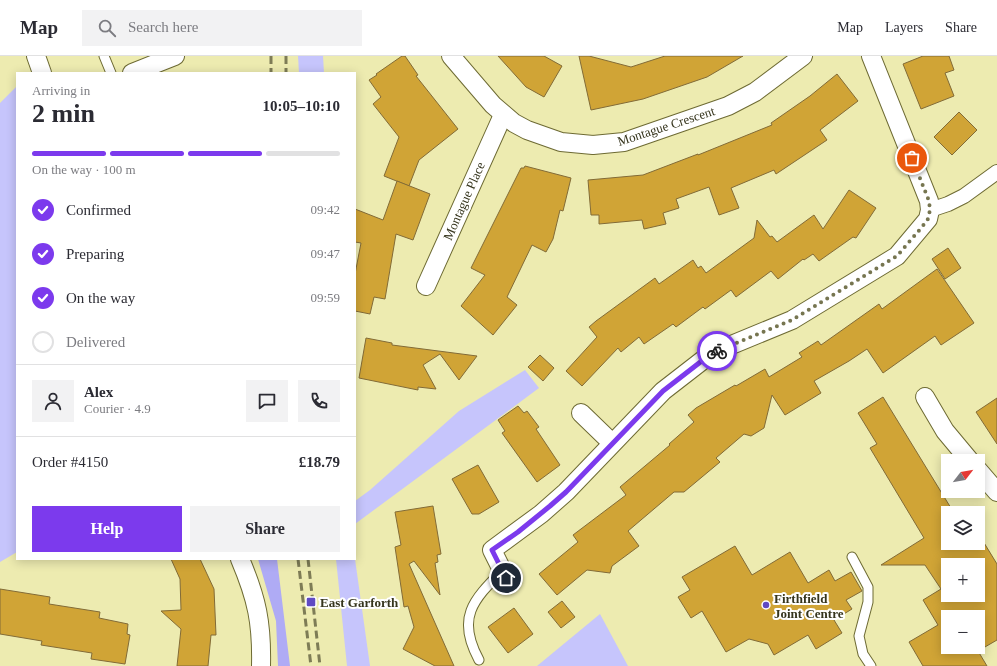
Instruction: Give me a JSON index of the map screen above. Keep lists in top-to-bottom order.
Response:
{
  "streets": {
    "street": ["Montague Crescent", "Montague Place"]
  },
  "crossings": [
    ["Montague Crescent", "Montague Place"]
  ],
  "places": {
    "transit": ["East Garforth"],
    "other": ["Firthfield Joint Centre"]
  },
  "north": "top right",
  "page": {
    "header": "Map",
    "search": "Search here",
    "nav": ["Map", "Layers", "Share"],
    "heading": ["2 min", "Arriving in", "10:05–10:10"],
    "panel": [
      "Alex",
      "Courier · 4.9",
      "Order #4150",
      "£18.79"
    ],
    "bar": "On the way · 100 m",
    "list": [
      ["Confirmed", "09:42"],
      ["Preparing", "09:47"],
      ["On the way", "09:59"],
      "Delivered"
    ],
    "map_buttons": ["+", "−"],
    "buttons": ["Help", "Share"]
  }
}
